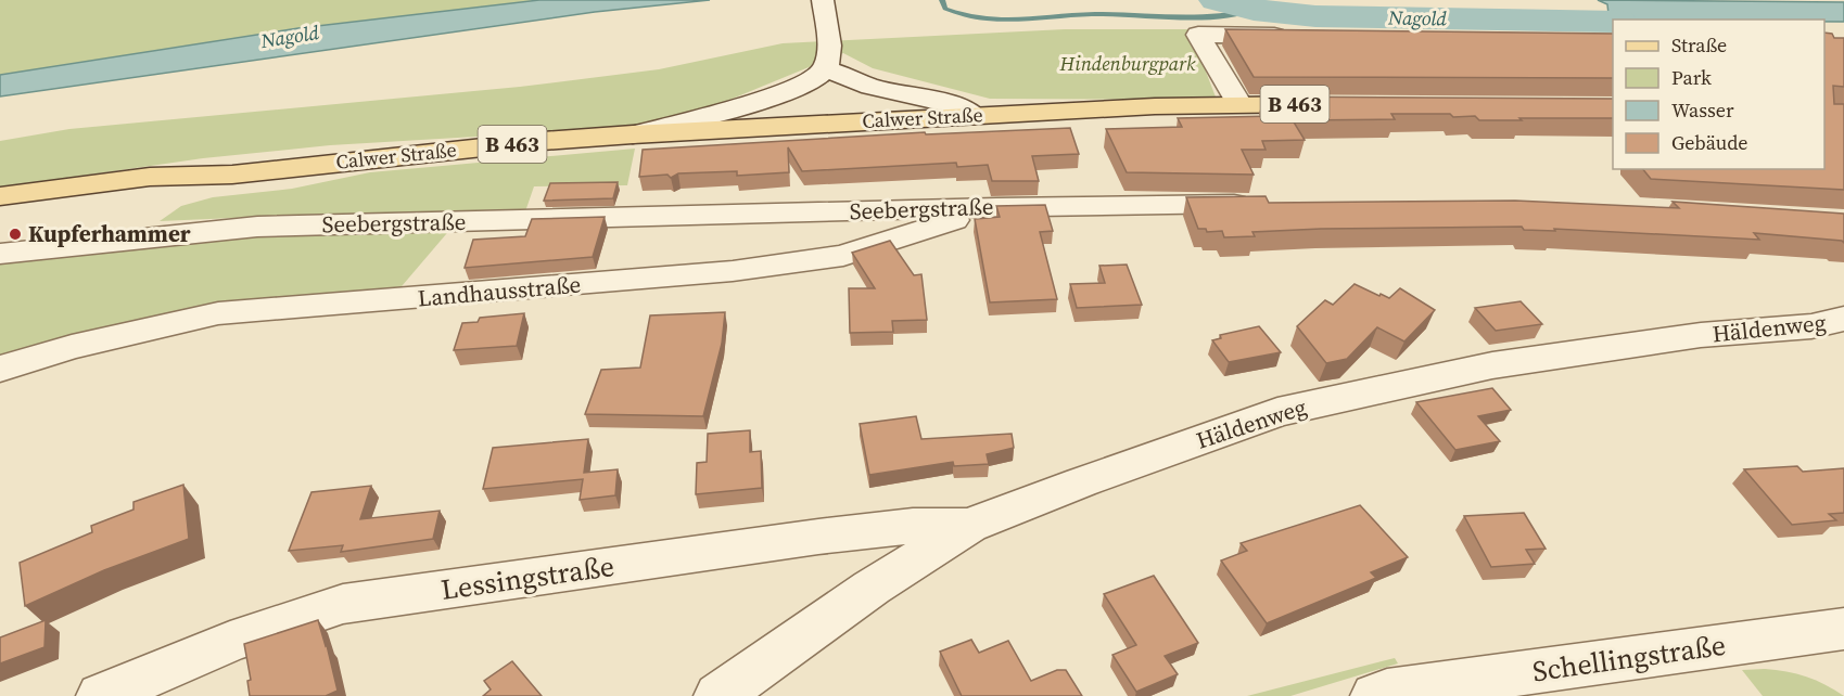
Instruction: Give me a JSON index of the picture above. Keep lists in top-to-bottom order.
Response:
{
  "streets": {
    "main road": ["B 463", "Calwer Straße"],
    "street": [
      "Seebergstraße",
      "Landhausstraße",
      "Häldenweg",
      "Lessingstraße",
      "Schellingstraße"
    ]
  },
  "crossings": [
    ["Seebergstraße", "Landhausstraße"],
    ["Häldenweg", "Lessingstraße"]
  ],
  "water": ["Nagold"],
  "parks": ["Hindenburgpark"],
  "places": ["Kupferhammer"],
  "legend": [
    "Straße",
    "Park",
    "Wasser",
    "Gebäude"
  ]
}
